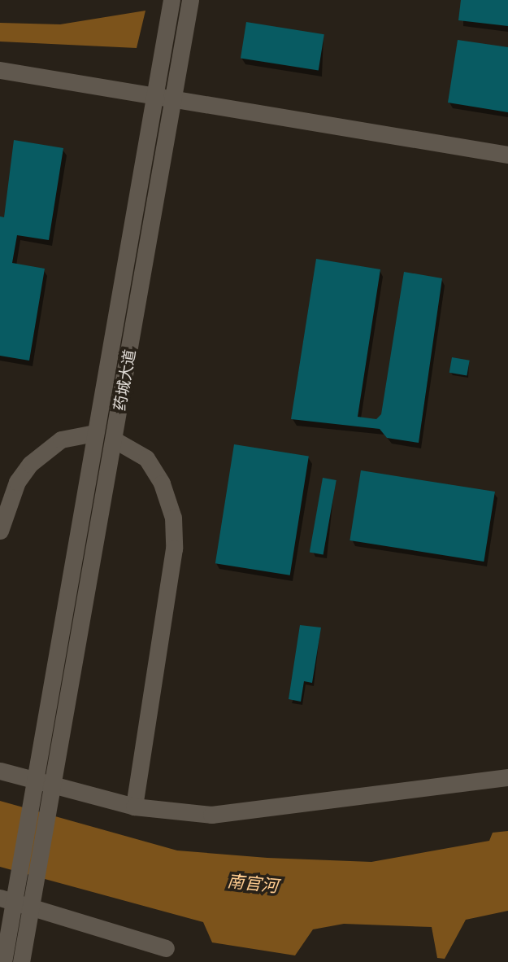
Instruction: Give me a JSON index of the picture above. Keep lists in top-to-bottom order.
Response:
{
  "streets": {
    "main road": ["药城大道"]
  },
  "water": ["南官河"]
}
